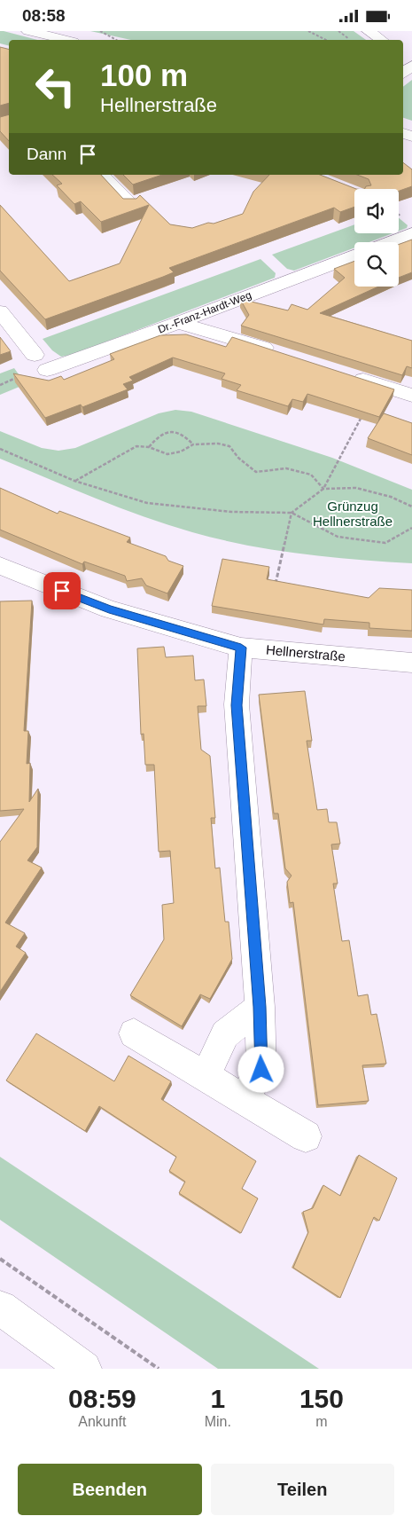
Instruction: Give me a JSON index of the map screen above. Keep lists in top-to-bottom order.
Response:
{
  "streets": {
    "street": ["Dr.-Franz-Hardt-Weg", "Hellnerstraße"]
  },
  "parks": ["Grünzug Hellnerstraße"],
  "page": {
    "status": "08:58",
    "turn": ["100 m", "Hellnerstraße"],
    "then": "Dann",
    "eta": [
      "08:59",
      "Ankunft",
      "1",
      "Min.",
      "150",
      "m"
    ],
    "buttons": ["Beenden", "Teilen"]
  }
}
